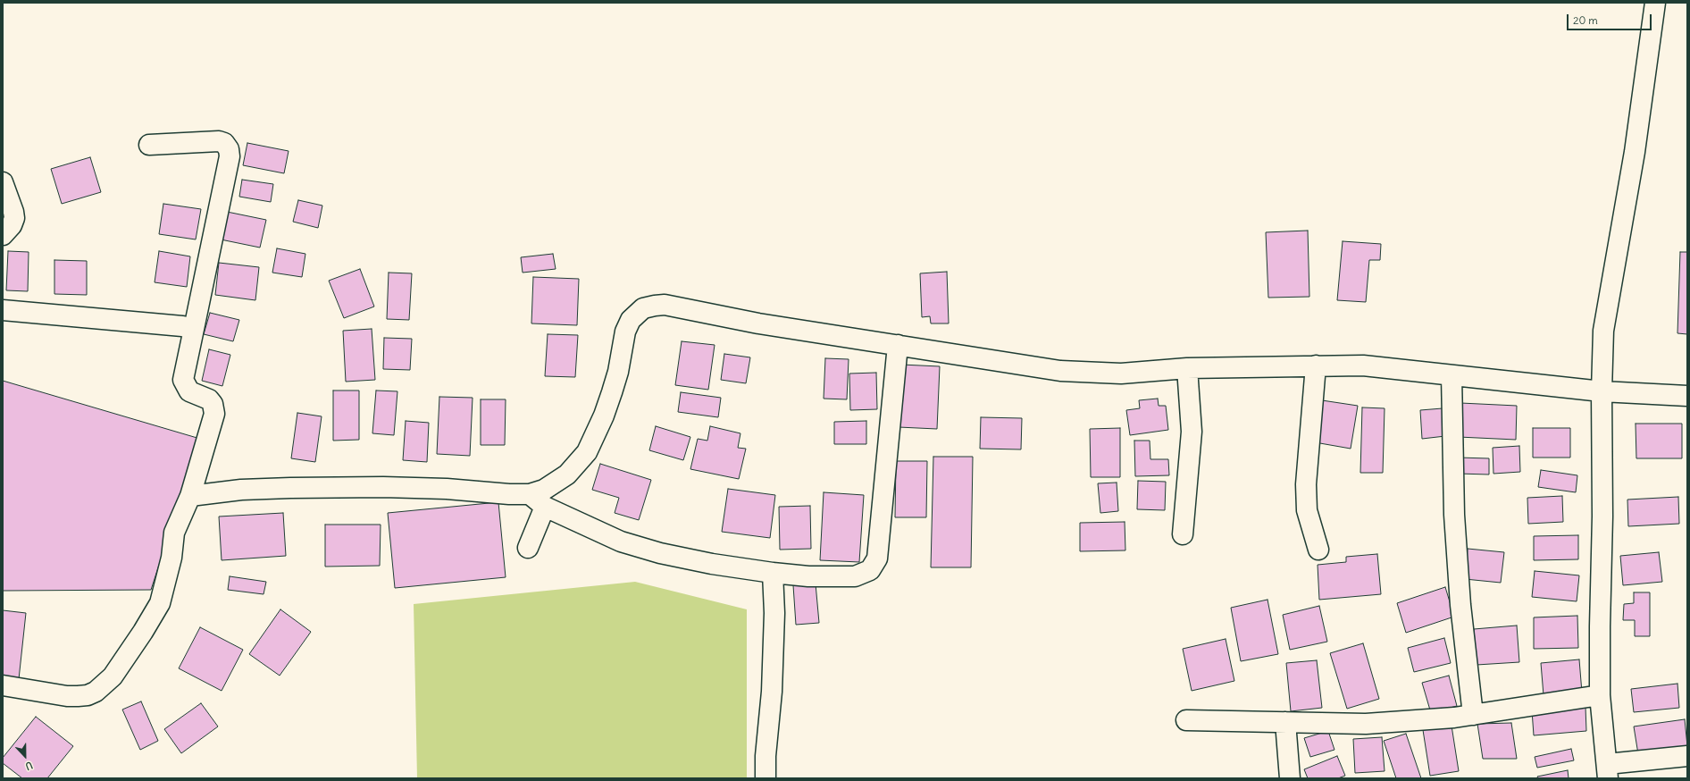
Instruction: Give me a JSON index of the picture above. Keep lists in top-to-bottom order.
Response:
{
  "scale_bar": "20 m",
  "north": "bottom"
}
